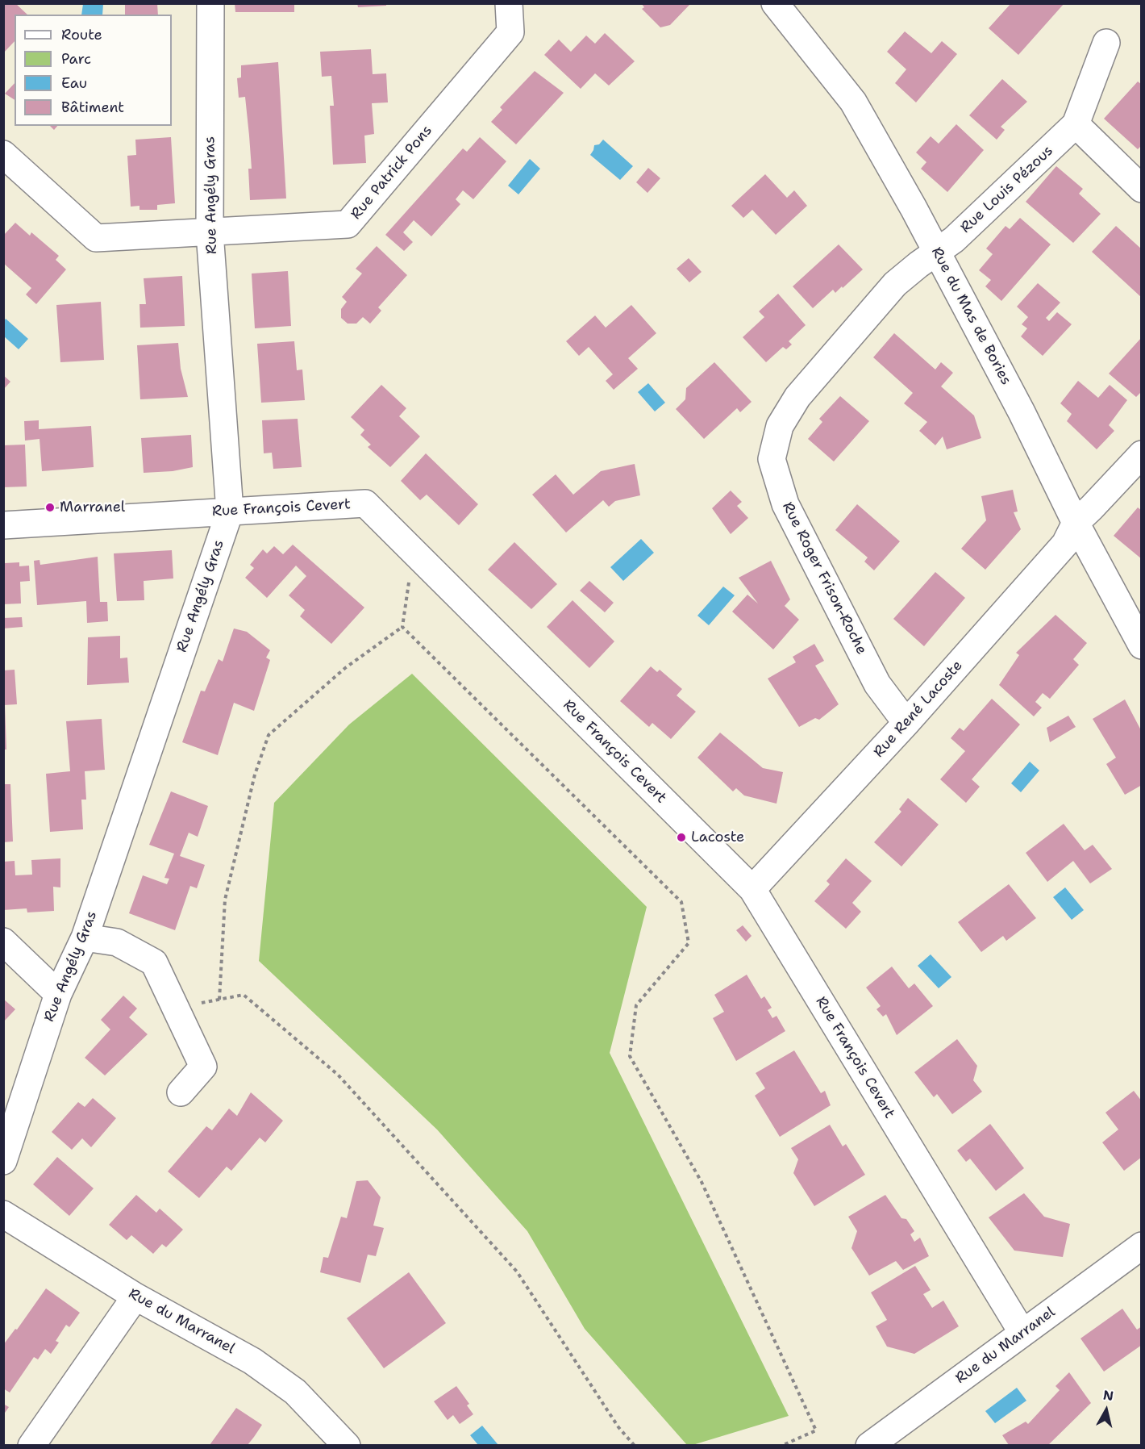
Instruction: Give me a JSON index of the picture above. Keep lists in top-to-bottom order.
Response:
{
  "streets": {
    "street": [
      "Rue Patrick Pons",
      "Rue Louis Pézous",
      "Rue Angély Gras",
      "Rue du Mas de Bories",
      "Rue François Cevert",
      "Rue Roger Frison-Roche",
      "Rue René Lacoste",
      "Rue du Marranel"
    ]
  },
  "crossings": [
    ["Rue Patrick Pons", "Rue Angély Gras"],
    ["Rue Louis Pézous", "Rue du Mas de Bories"],
    ["Rue Louis Pézous", "Rue Roger Frison-Roche"],
    ["Rue Angély Gras", "Rue François Cevert"],
    ["Rue du Mas de Bories", "Rue Roger Frison-Roche"],
    ["Rue du Mas de Bories", "Rue René Lacoste"],
    ["Rue François Cevert", "Rue René Lacoste"],
    ["Rue François Cevert", "Rue du Marranel"],
    ["Rue Roger Frison-Roche", "Rue René Lacoste"]
  ],
  "places": ["Marranel", "Lacoste"],
  "legend": [
    "Route",
    "Parc",
    "Eau",
    "Bâtiment"
  ],
  "north": "top"
}
